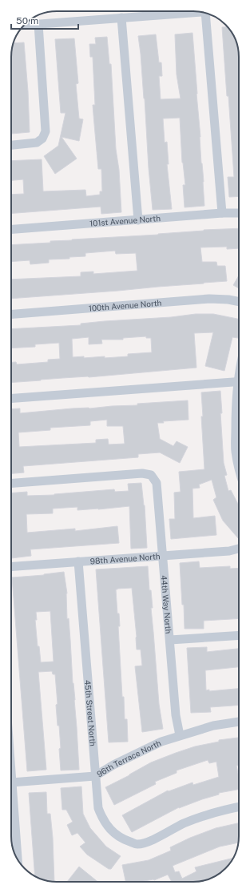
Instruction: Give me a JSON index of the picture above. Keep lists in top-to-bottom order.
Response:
{
  "streets": {
    "street": [
      "101st Avenue North",
      "100th Avenue North",
      "98th Avenue North",
      "44th Way North",
      "45th Street North",
      "96th Terrace North"
    ]
  },
  "crossings": [
    ["98th Avenue North", "44th Way North"],
    ["98th Avenue North", "45th Street North"],
    ["44th Way North", "96th Terrace North"],
    ["45th Street North", "96th Terrace North"]
  ],
  "scale_bar": "50 m"
}
